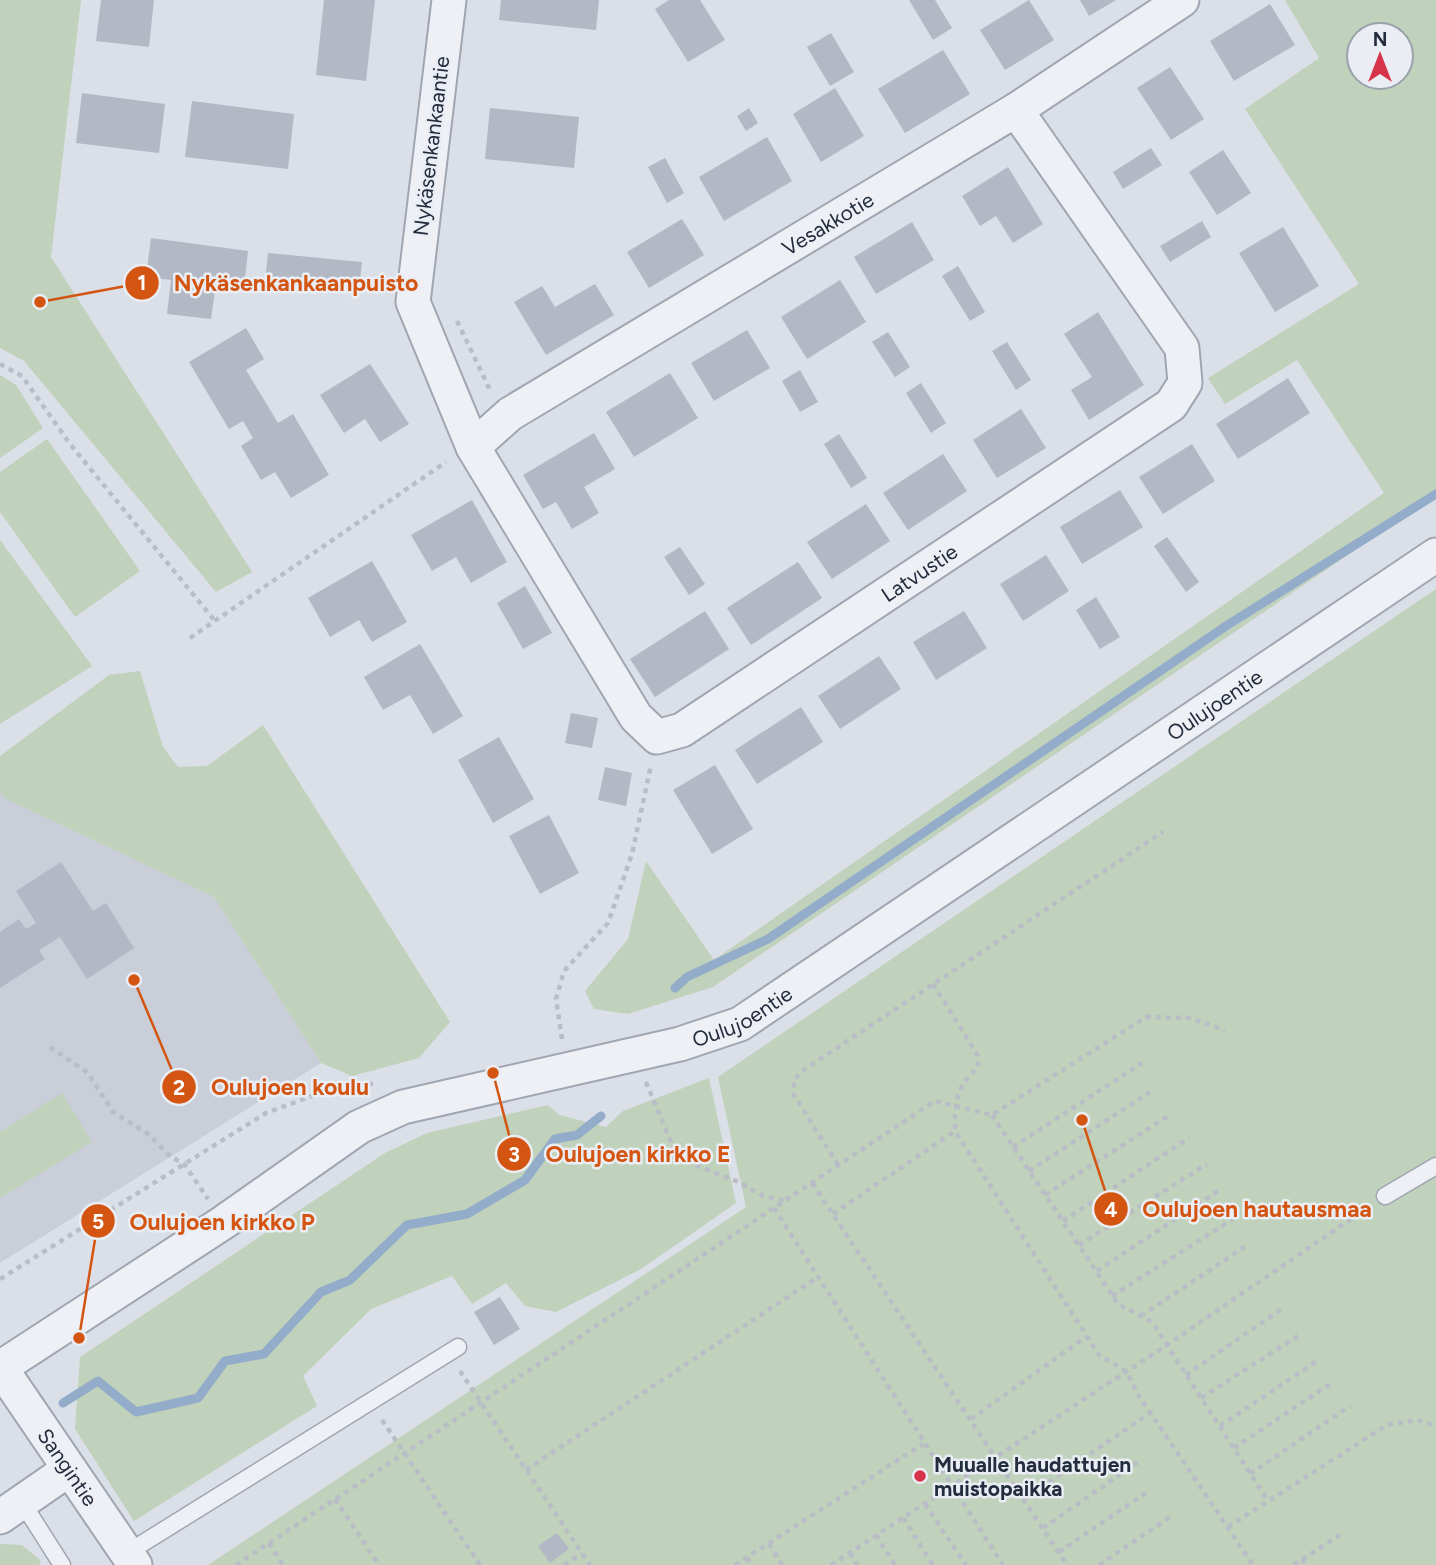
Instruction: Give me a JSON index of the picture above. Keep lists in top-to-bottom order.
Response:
{
  "streets": {
    "street": [
      "Nykäsenkankaantie",
      "Vesakkotie",
      "Latvustie",
      "Oulujoentie",
      "Sangintie"
    ]
  },
  "crossings": [
    ["Nykäsenkankaantie", "Vesakkotie"],
    ["Vesakkotie", "Latvustie"],
    ["Oulujoentie", "Sangintie"]
  ],
  "places": [
    "Nykäsenkankaanpuisto",
    "Oulujoen koulu",
    "Oulujoen kirkko E",
    "Oulujoen hautausmaa",
    "Oulujoen kirkko P",
    "Muualle haudattujen muistopaikka"
  ],
  "north": "top"
}
